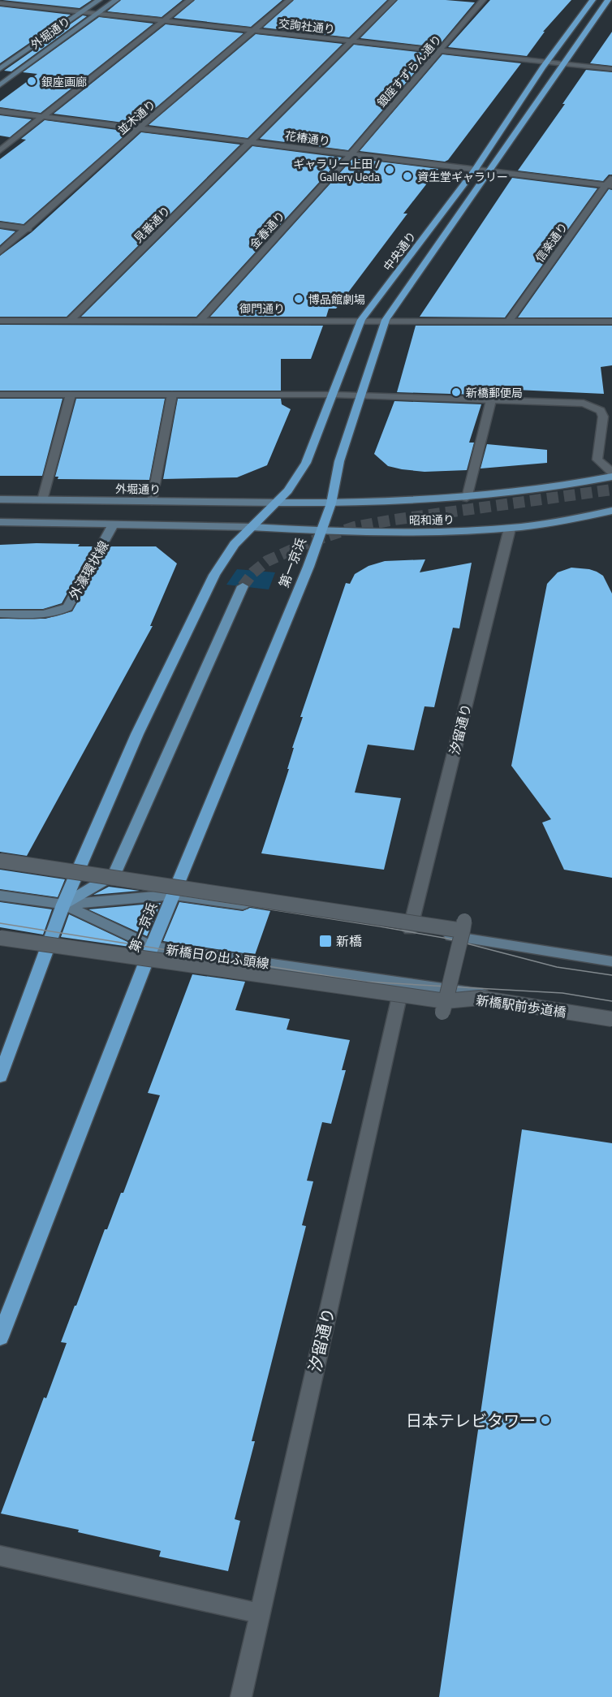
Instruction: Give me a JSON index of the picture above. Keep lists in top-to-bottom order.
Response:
{
  "streets": {
    "highway": ["中央通り", "第一京浜"],
    "main road": [
      "外堀通り",
      "昭和通り",
      "外濠環状線",
      "新橋日の出ふ頭線"
    ],
    "street": [
      "交詢社通り",
      "銀座すずらん通り",
      "並木通り",
      "花椿通り",
      "見番通り",
      "金春通り",
      "信楽通り",
      "御門通り",
      "汐留通り",
      "新橋駅前歩道橋"
    ]
  },
  "crossings": [
    ["交詢社通り", "外堀通り"],
    ["交詢社通り", "銀座すずらん通り"],
    ["交詢社通り", "並木通り"],
    ["交詢社通り", "見番通り"],
    ["交詢社通り", "中央通り"],
    ["外堀通り", "中央通り"],
    ["外堀通り", "昭和通り"],
    ["銀座すずらん通り", "花椿通り"],
    ["銀座すずらん通り", "金春通り"],
    ["並木通り", "花椿通り"],
    ["花椿通り", "見番通り"],
    ["花椿通り", "金春通り"],
    ["花椿通り", "信楽通り"],
    ["花椿通り", "中央通り"],
    ["見番通り", "御門通り"],
    ["金春通り", "御門通り"],
    ["信楽通り", "御門通り"],
    ["中央通り", "御門通り"],
    ["中央通り", "昭和通り"],
    ["昭和通り", "第一京浜"],
    ["昭和通り", "汐留通り"],
    ["第一京浜", "新橋日の出ふ頭線"],
    ["汐留通り", "新橋日の出ふ頭線"]
  ],
  "places": {
    "other": [
      "銀座画廊",
      "ギャラリー上田 / Gallery Ueda",
      "資生堂ギャラリー",
      "博品館劇場",
      "新橋郵便局",
      "日本テレビタワー"
    ],
    "transit": ["新橋"]
  }
}
